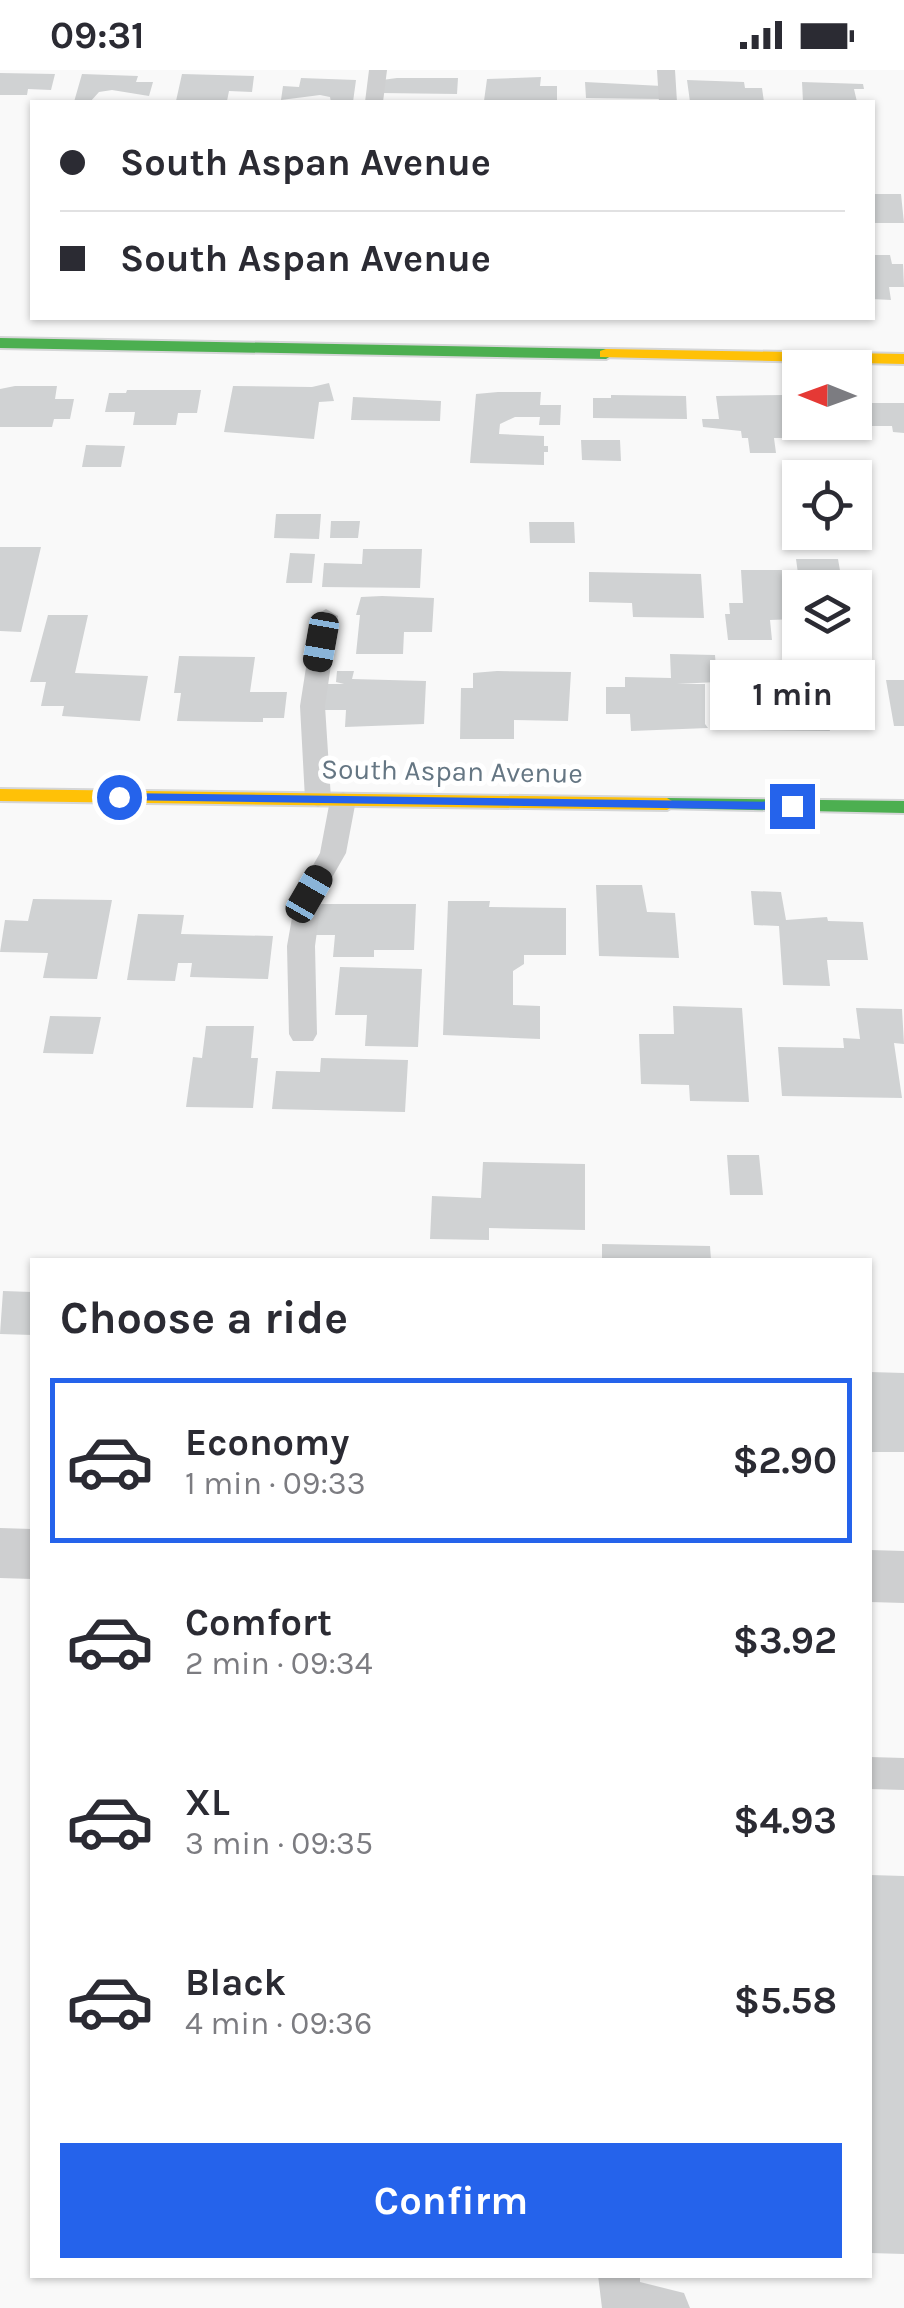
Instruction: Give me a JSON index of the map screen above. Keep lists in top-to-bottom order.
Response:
{
  "streets": {
    "street": ["South Aspan Avenue"]
  },
  "north": "left",
  "page": {
    "status": "09:31",
    "banner": ["South Aspan Avenue", "South Aspan Avenue"],
    "bubble": "1 min",
    "heading": "Choose a ride",
    "list": [
      {
        "name": "Economy",
        "note": "1 min · 09:33",
        "value": "$2.90"
      },
      {
        "name": "Comfort",
        "note": "2 min · 09:34",
        "value": "$3.92"
      },
      {
        "name": "XL",
        "note": "3 min · 09:35",
        "value": "$4.93"
      },
      {
        "name": "Black",
        "note": "4 min · 09:36",
        "value": "$5.58"
      }
    ],
    "buttons": "Confirm"
  }
}
